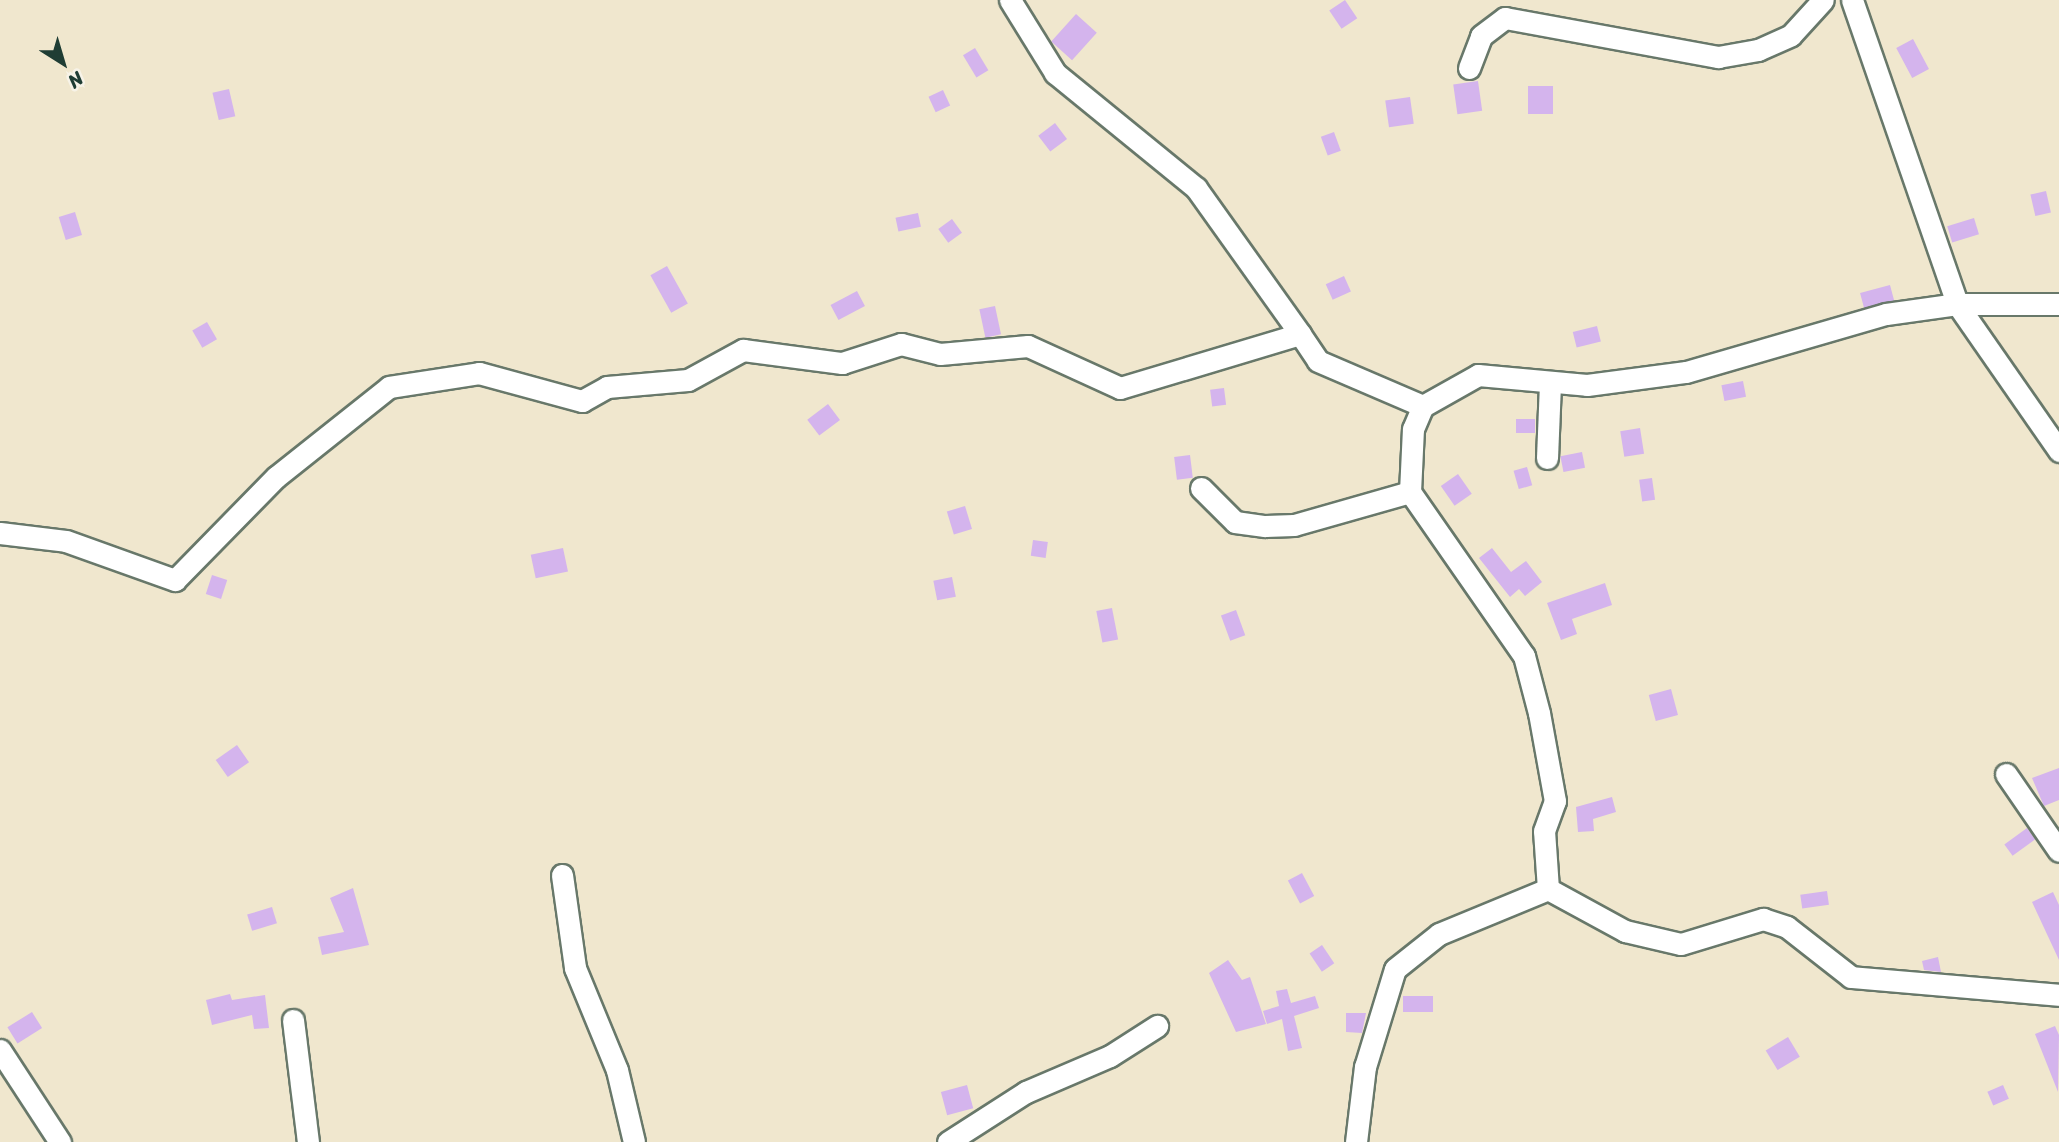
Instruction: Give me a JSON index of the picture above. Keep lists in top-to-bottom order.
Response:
{
  "north": "bottom right"
}
